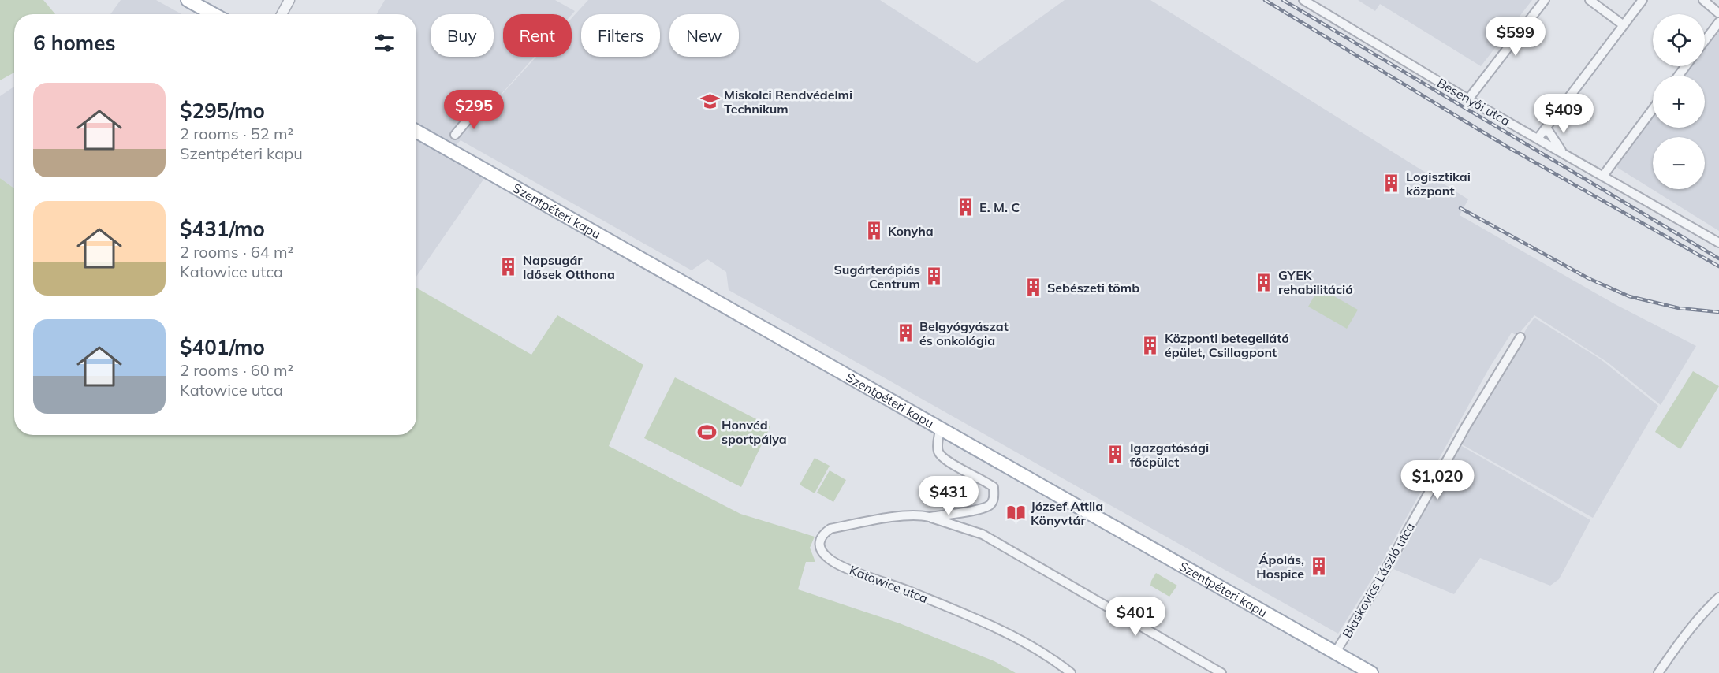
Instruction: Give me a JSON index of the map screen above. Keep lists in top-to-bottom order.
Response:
{
  "streets": {
    "main road": ["Szentpéteri kapu"],
    "street": ["Besenyői utca", "Blaskovics László utca", "Katowice utca"]
  },
  "crossings": [
    ["Szentpéteri kapu", "Blaskovics László utca"],
    ["Szentpéteri kapu", "Katowice utca"]
  ],
  "places": {
    "school or university": ["Miskolci Rendvédelmi Technikum"],
    "building": [
      "Logisztikai központ",
      "E. M. C",
      "Konyha",
      "Napsugár Idősek Otthona",
      "Sugárterápiás Centrum",
      "GYEK rehabilitáció",
      "Sebészeti tömb",
      "Belgyógyászat és onkológia",
      "Központi betegellátó épület, Csillagpont",
      "Igazgatósági főépület",
      "Ápolás, Hospice"
    ],
    "sports": ["Honvéd sportpálya"],
    "library": ["József Attila Könyvtár"]
  },
  "page": {
    "map_buttons": ["+", "−"],
    "chip": [
      "Buy",
      "Rent",
      "Filters",
      "New"
    ],
    "heading": "6 homes",
    "price": [
      "$599",
      "$295",
      "$409",
      "$1,020",
      "$431",
      "$401"
    ],
    "list": [
      {
        "name": "$295/mo",
        "note": "2 rooms · 52 m² · Szentpéteri kapu"
      },
      {
        "name": "$431/mo",
        "note": "2 rooms · 64 m² · Katowice utca"
      },
      {
        "name": "$401/mo",
        "note": "2 rooms · 60 m² · Katowice utca"
      }
    ]
  }
}
